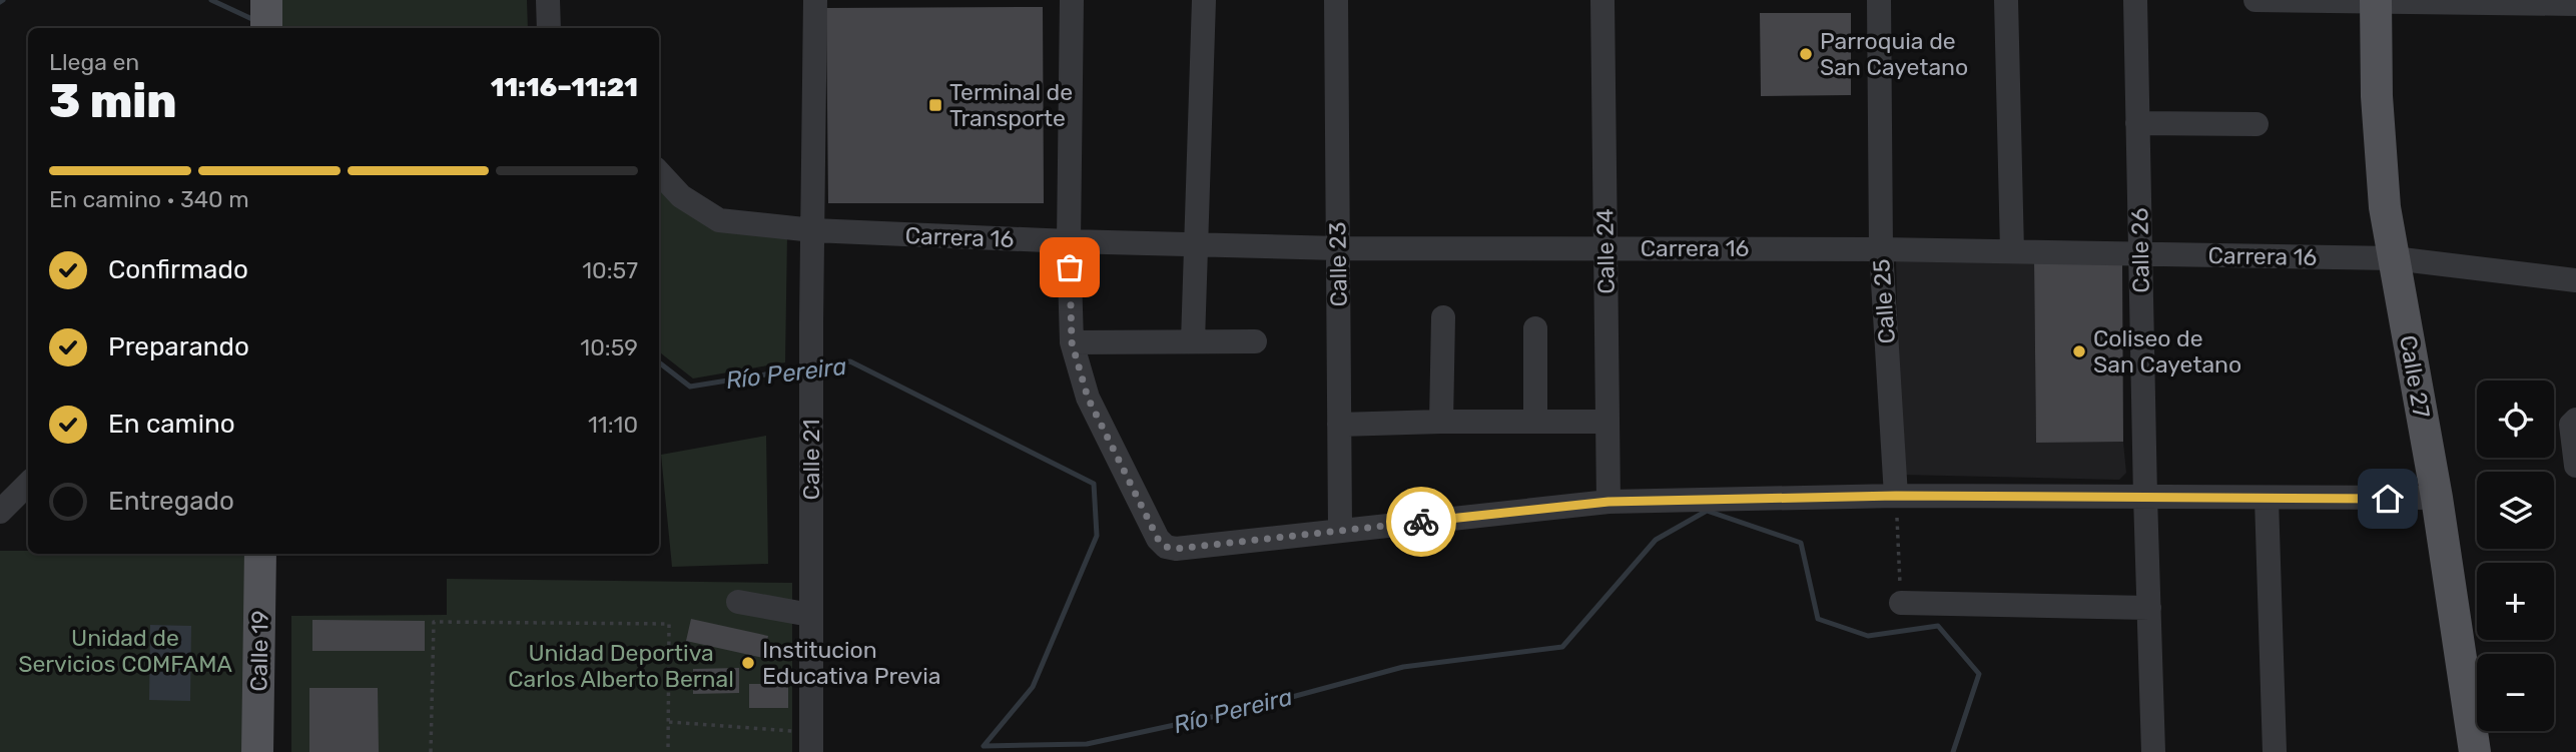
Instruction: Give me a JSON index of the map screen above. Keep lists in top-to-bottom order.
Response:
{
  "streets": {
    "main road": ["Calle 27", "Calle 19"],
    "street": [
      "Carrera 16",
      "Calle 26",
      "Calle 24",
      "Calle 23",
      "Calle 25",
      "Calle 21"
    ]
  },
  "crossings": [
    ["Carrera 16", "Calle 26"],
    ["Carrera 16", "Calle 24"],
    ["Carrera 16", "Calle 23"],
    ["Carrera 16", "Calle 25"],
    ["Carrera 16", "Calle 27"],
    ["Carrera 16", "Calle 21"]
  ],
  "water": ["Río Pereira"],
  "parks": ["Unidad de Servicios COMFAMA", "Unidad Deportiva Carlos Alberto Bernal"],
  "places": {
    "other": ["Parroquia de San Cayetano", "Coliseo de San Cayetano", "Institucion Educativa Previa"],
    "transit": ["Terminal de Transporte"]
  },
  "page": {
    "heading": ["3 min", "Llega en", "11:16–11:21"],
    "bar": "En camino · 340 m",
    "list": [
      ["Confirmado", "10:57"],
      ["Preparando", "10:59"],
      ["En camino", "11:10"],
      "Entregado"
    ],
    "map_buttons": ["+", "−"]
  }
}
